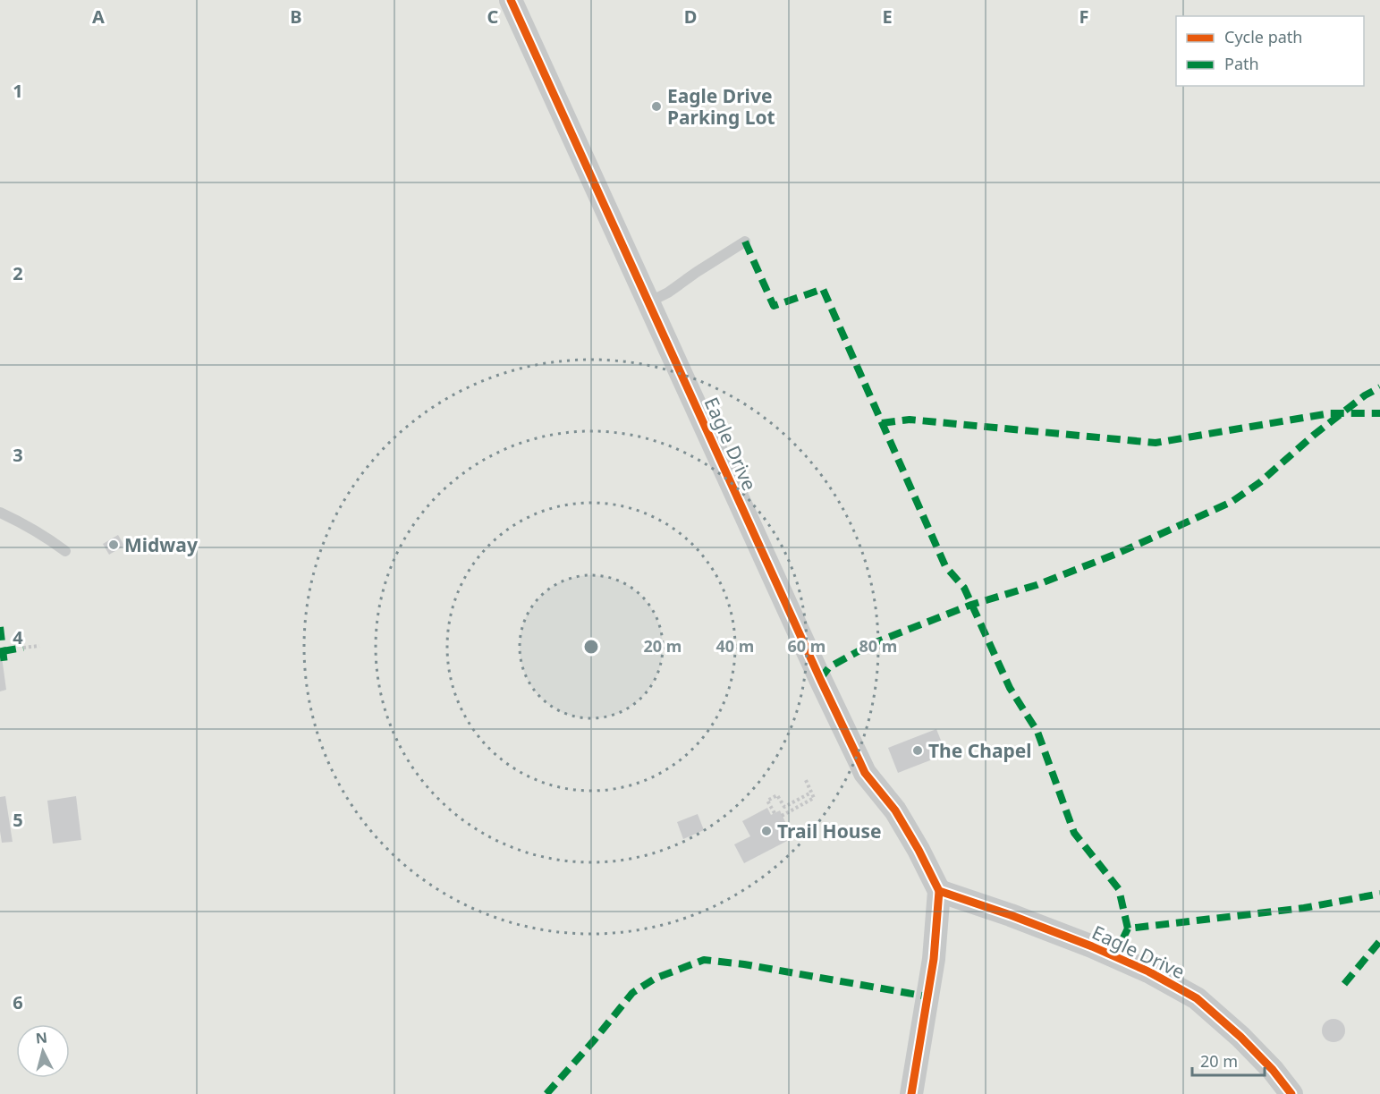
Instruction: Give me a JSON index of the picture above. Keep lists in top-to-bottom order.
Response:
{
  "streets": {
    "street": ["Eagle Drive"]
  },
  "places": [
    "Eagle Drive Parking Lot",
    "Midway",
    "The Chapel",
    "Trail House"
  ],
  "legend": ["Cycle path", "Path"],
  "scale_bar": "20 m",
  "north": "top",
  "grid": {
    "columns": [
      "A",
      "B",
      "C",
      "D",
      "E",
      "F"
    ],
    "rows": [
      "1",
      "2",
      "3",
      "4",
      "5",
      "6"
    ]
  },
  "rings": [
    "20 m",
    "40 m",
    "60 m",
    "80 m"
  ]
}
